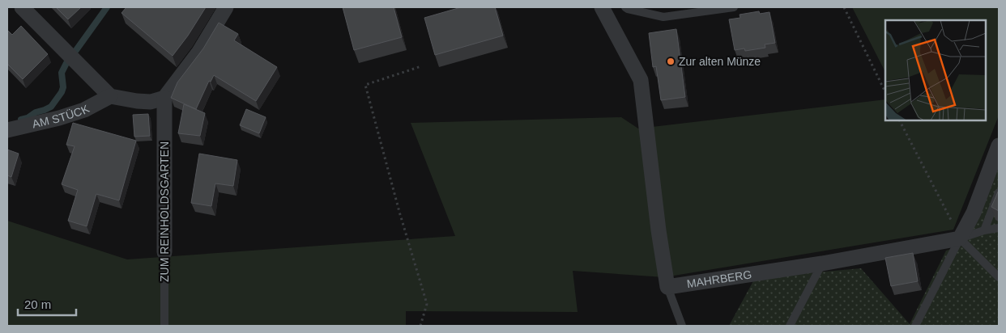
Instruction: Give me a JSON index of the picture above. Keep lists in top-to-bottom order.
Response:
{
  "streets": {
    "street": ["AM STÜCK", "ZUM REINHOLDSGARTEN", "MAHRBERG"]
  },
  "places": ["Zur alten Münze"],
  "scale_bar": "20 m"
}
